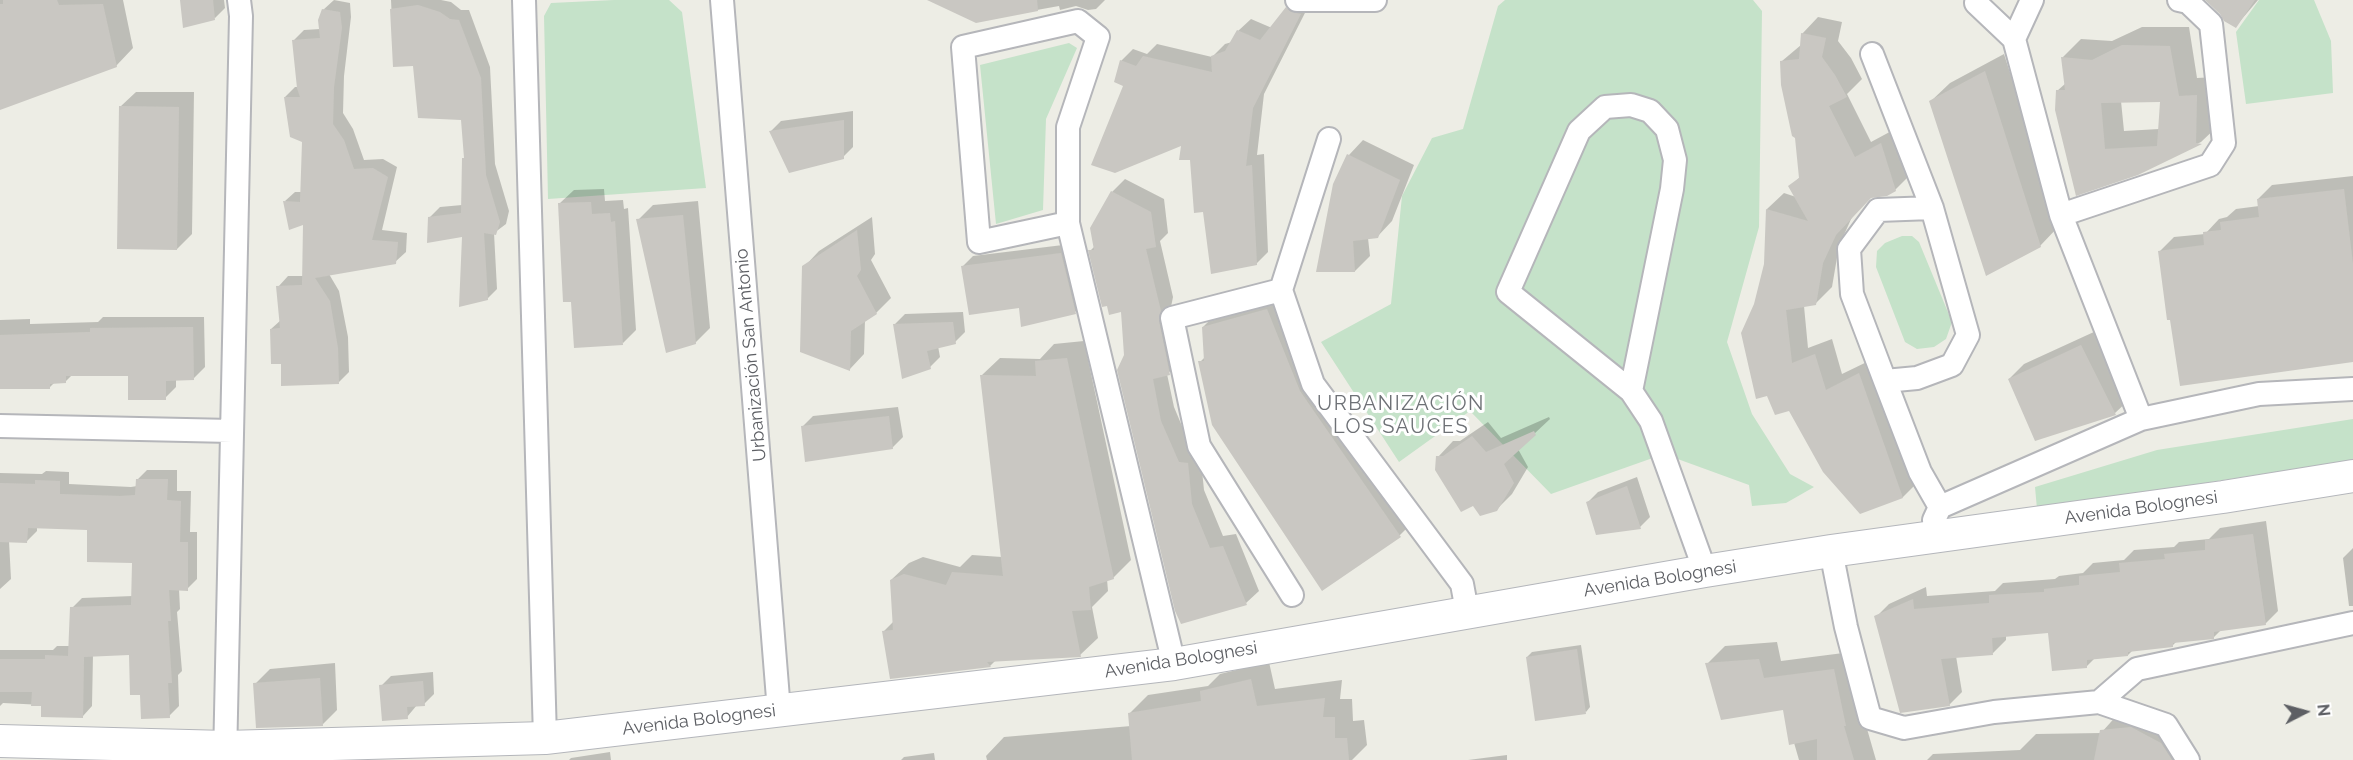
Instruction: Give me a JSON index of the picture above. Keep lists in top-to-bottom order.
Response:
{
  "streets": {
    "main road": ["Avenida Bolognesi"],
    "street": ["Urbanización San Antonio"]
  },
  "crossings": [
    ["Urbanización San Antonio", "Avenida Bolognesi"]
  ],
  "districts": ["URBANIZACIÓN LOS SAUCES"],
  "north": "right"
}
